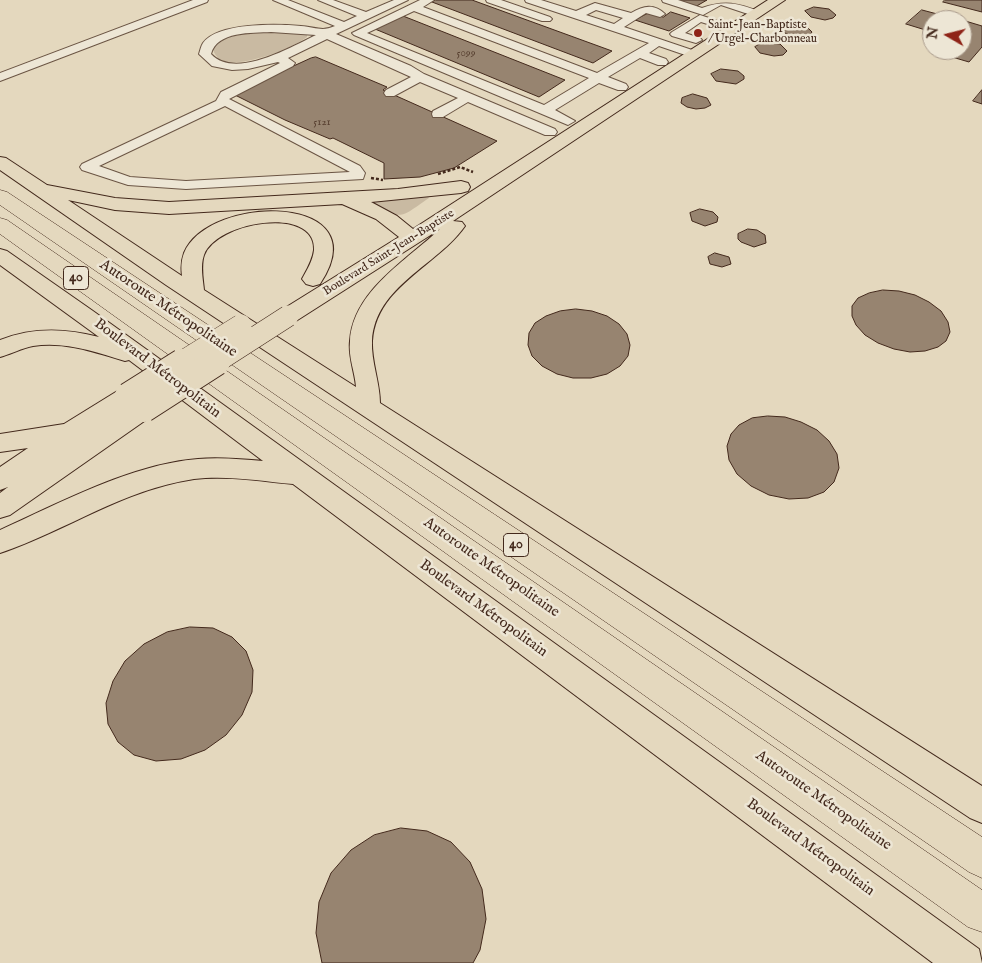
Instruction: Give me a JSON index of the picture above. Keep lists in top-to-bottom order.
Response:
{
  "streets": {
    "highway": ["40", "Autoroute Métropolitaine"],
    "main road": ["Boulevard Saint-Jean-Baptiste", "Boulevard Métropolitain"]
  },
  "places": ["Saint-Jean-Baptiste / Urgel-Charbonneau"],
  "house_numbers": ["5099", "5121"],
  "north": "left"
}
